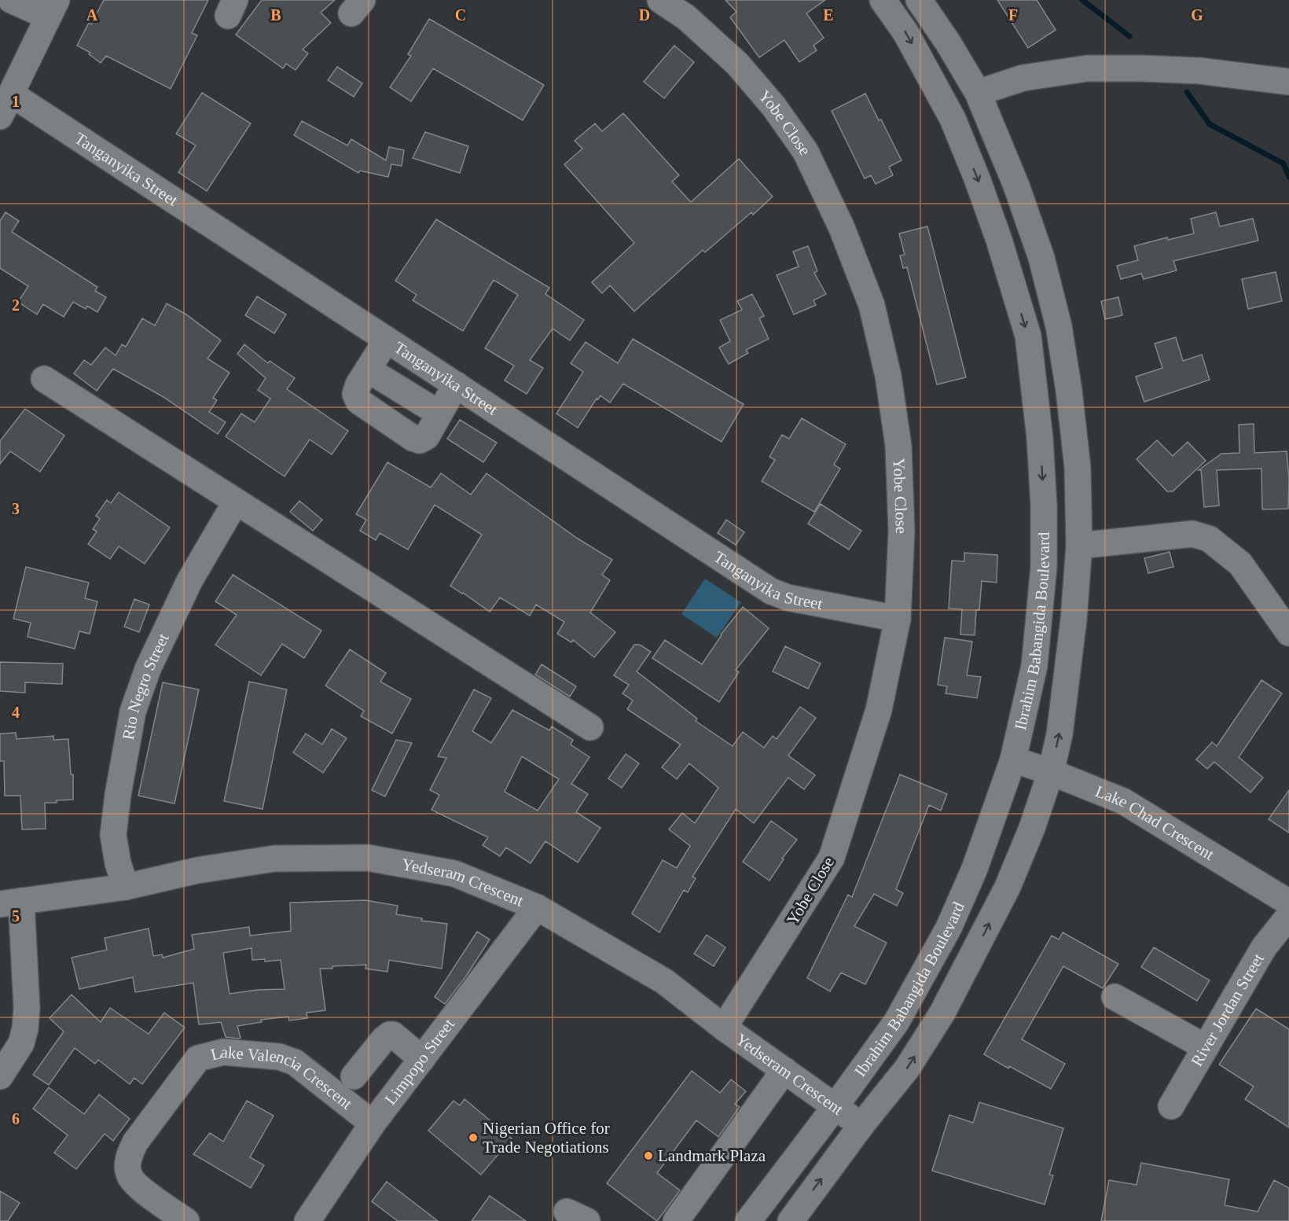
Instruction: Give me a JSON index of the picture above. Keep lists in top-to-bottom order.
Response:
{
  "streets": {
    "street": [
      "Yobe Close",
      "Tanganyika Street",
      "Ibrahim Babangida Boulevard",
      "Rio Negro Street",
      "Lake Chad Crescent",
      "Yedseram Crescent",
      "River Jordan Street",
      "Limpopo Street",
      "Lake Valencia Crescent"
    ]
  },
  "crossings": [
    ["Yobe Close", "Tanganyika Street"],
    ["Yobe Close", "Yedseram Crescent"],
    ["Ibrahim Babangida Boulevard", "Lake Chad Crescent"],
    ["Ibrahim Babangida Boulevard", "Yedseram Crescent"],
    ["Rio Negro Street", "Yedseram Crescent"],
    ["Yedseram Crescent", "Limpopo Street"],
    ["Limpopo Street", "Lake Valencia Crescent"]
  ],
  "places": ["Nigerian Office for Trade Negotiations", "Landmark Plaza"],
  "grid": {
    "columns": [
      "A",
      "B",
      "C",
      "D",
      "E",
      "F",
      "G"
    ],
    "rows": [
      "1",
      "2",
      "3",
      "4",
      "5",
      "6"
    ]
  }
}
